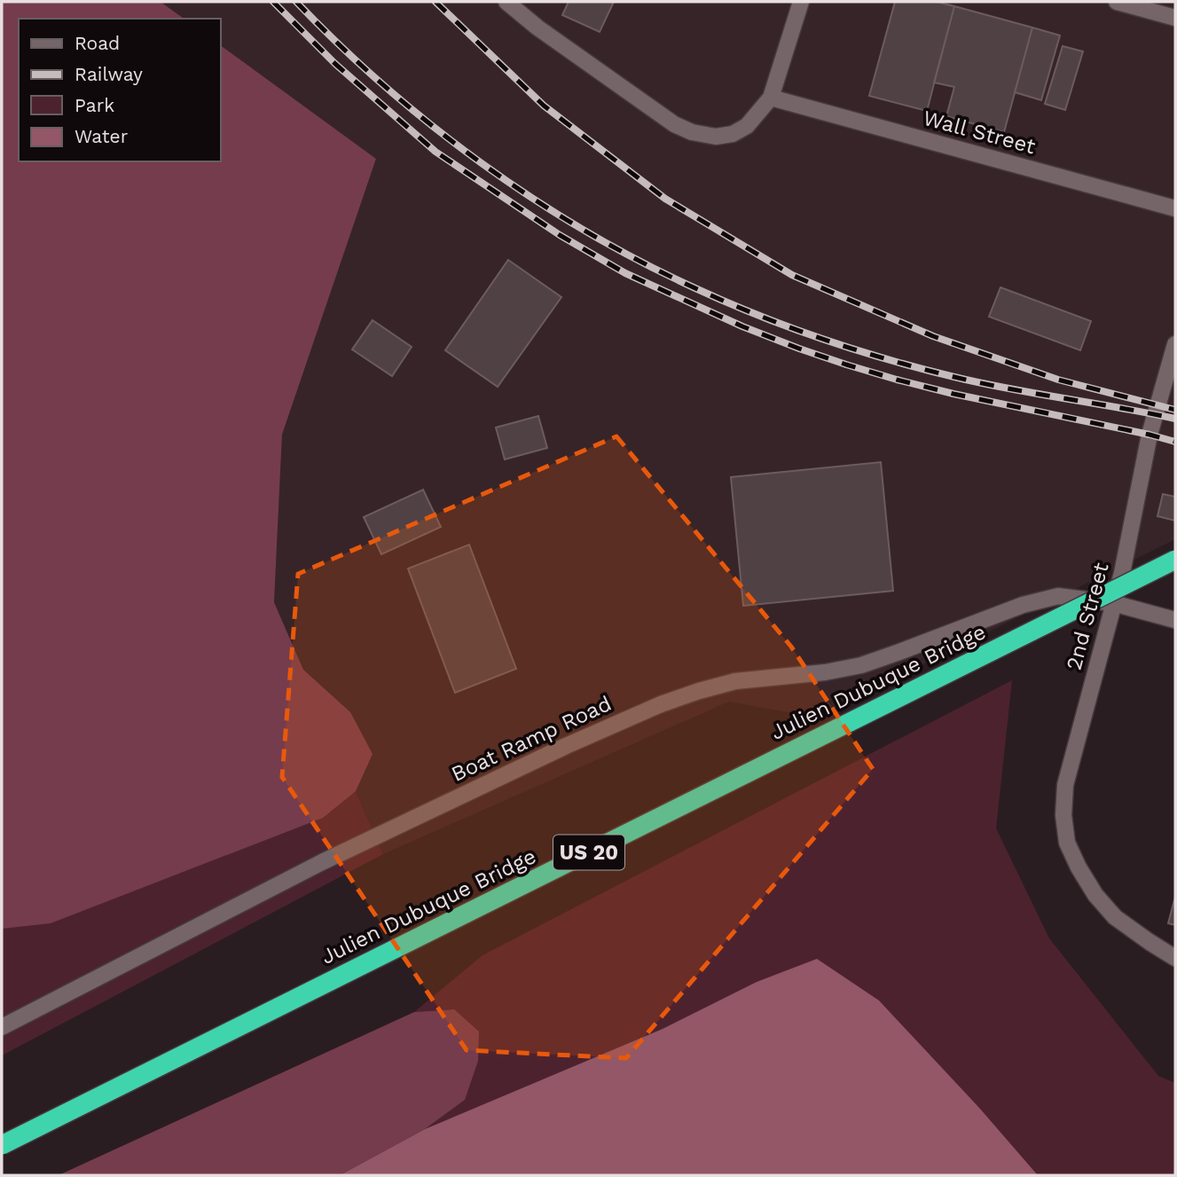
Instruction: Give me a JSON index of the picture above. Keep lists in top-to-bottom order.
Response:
{
  "streets": {
    "highway": ["Julien Dubuque Bridge", "US 20"],
    "street": ["Wall Street", "2nd Street", "Boat Ramp Road"]
  },
  "crossings": [
    ["2nd Street", "Boat Ramp Road"]
  ],
  "legend": [
    "Road",
    "Railway",
    "Park",
    "Water"
  ]
}
